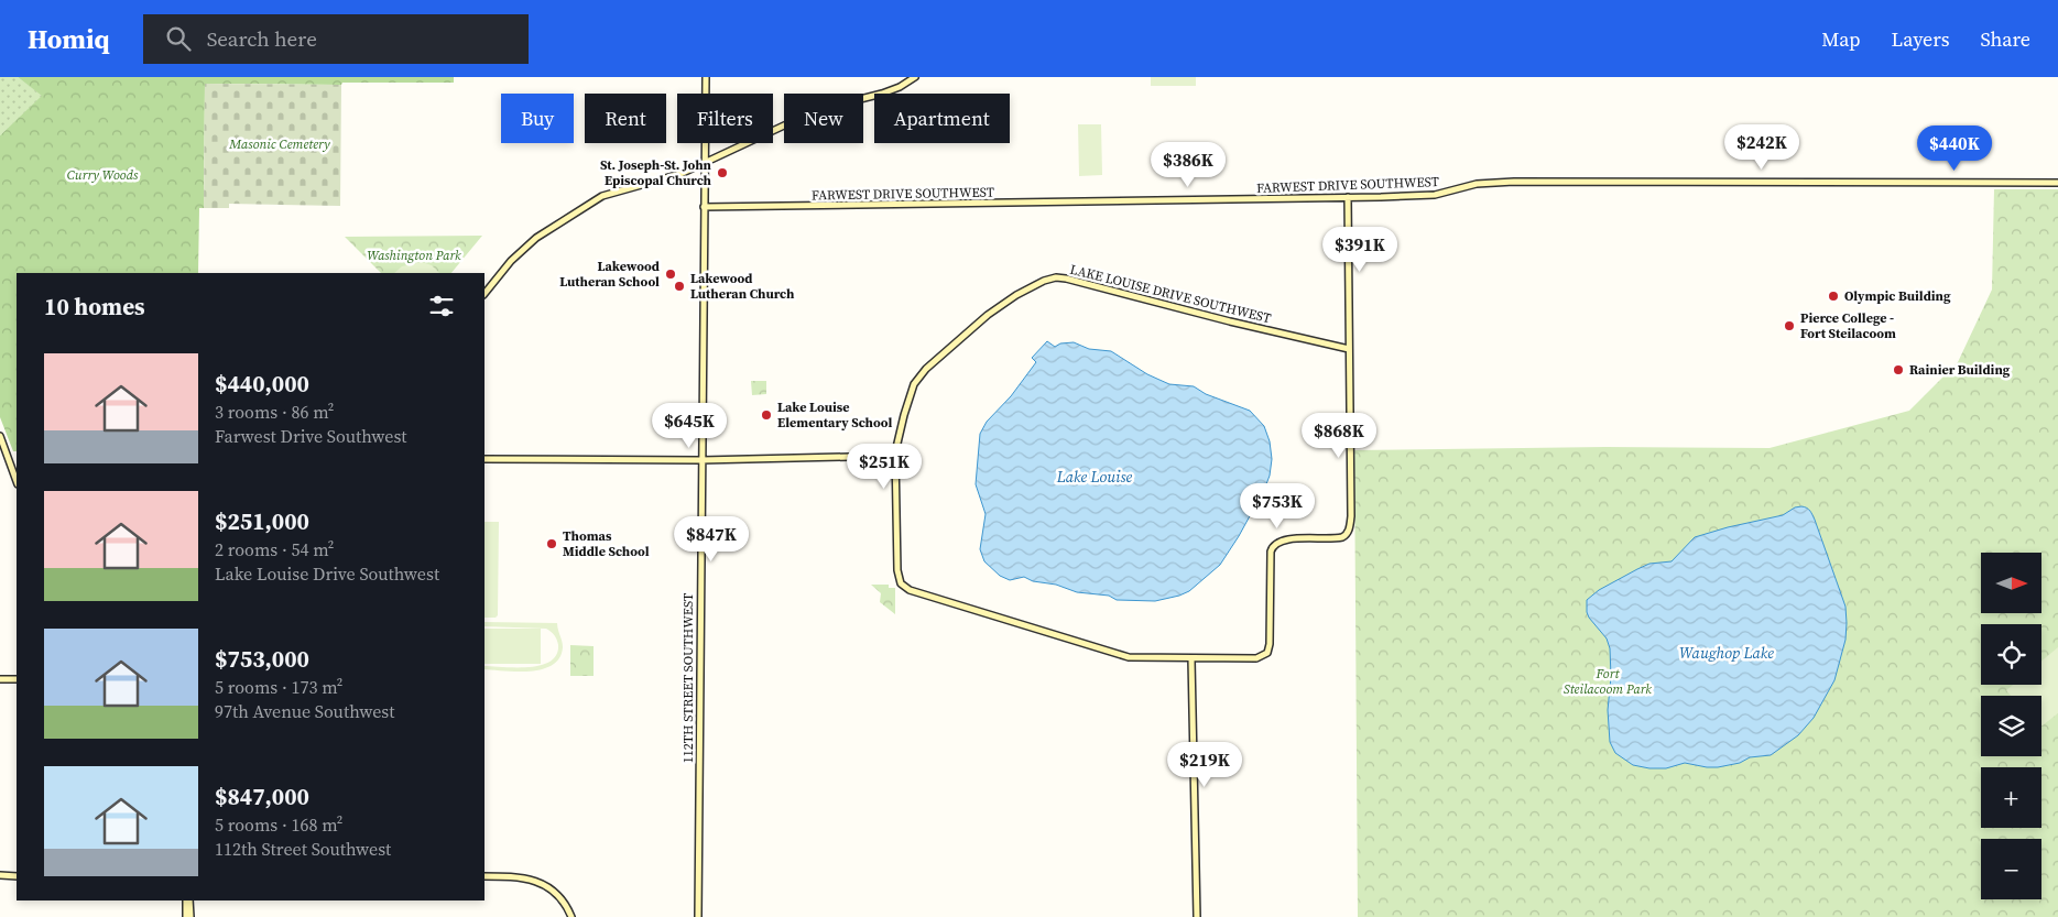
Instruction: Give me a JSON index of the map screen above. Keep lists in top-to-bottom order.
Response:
{
  "streets": {
    "street": ["FARWEST DRIVE SOUTHWEST", "LAKE LOUISE DRIVE SOUTHWEST", "112TH STREET SOUTHWEST"]
  },
  "crossings": [
    ["FARWEST DRIVE SOUTHWEST", "112TH STREET SOUTHWEST"]
  ],
  "water": ["Lake Louise", "Waughop Lake"],
  "parks": [
    "Masonic Cemetery",
    "Curry Woods",
    "Washington Park",
    "Fort Steilacoom Park"
  ],
  "places": [
    "St. Joseph-St. John Episcopal Church",
    "Lakewood Lutheran School",
    "Lakewood Lutheran Church",
    "Olympic Building",
    "Pierce College - Fort Steilacoom",
    "Rainier Building",
    "Lake Louise Elementary School",
    "Thomas Middle School"
  ],
  "north": "right",
  "page": {
    "header": "Homiq",
    "search": "Search here",
    "nav": ["Map", "Layers", "Share"],
    "chip": [
      "Buy",
      "Rent",
      "Filters",
      "New",
      "Apartment"
    ],
    "price": [
      "$242K",
      "$440K",
      "$386K",
      "$391K",
      "$645K",
      "$868K",
      "$251K",
      "$753K",
      "$847K",
      "$219K"
    ],
    "heading": "10 homes",
    "list": [
      {
        "name": "$440,000",
        "note": "3 rooms · 86 m² · Farwest Drive Southwest"
      },
      {
        "name": "$251,000",
        "note": "2 rooms · 54 m² · Lake Louise Drive Southwest"
      },
      {
        "name": "$753,000",
        "note": "5 rooms · 173 m² · 97th Avenue Southwest"
      },
      {
        "name": "$847,000",
        "note": "5 rooms · 168 m² · 112th Street Southwest"
      }
    ],
    "map_buttons": ["+", "−"]
  }
}
